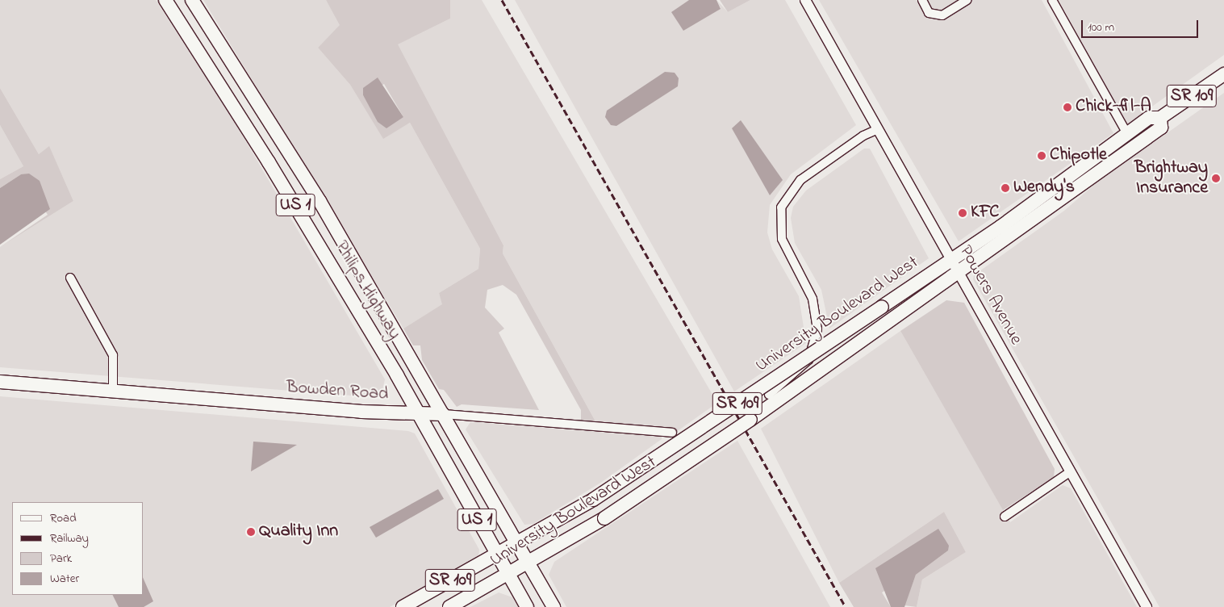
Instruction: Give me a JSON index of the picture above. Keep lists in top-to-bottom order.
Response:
{
  "streets": {
    "main road": [
      "SR 109",
      "US 1",
      "Philips Highway",
      "University Boulevard West",
      "Bowden Road"
    ],
    "street": ["Powers Avenue"]
  },
  "crossings": [
    ["Philips Highway", "University Boulevard West"],
    ["Philips Highway", "Bowden Road"],
    ["Powers Avenue", "University Boulevard West"]
  ],
  "places": [
    "Chick-fil-A",
    "Chipotle",
    "Brightway Insurance",
    "Wendy's",
    "KFC",
    "Quality Inn"
  ],
  "legend": [
    "Road",
    "Railway",
    "Park",
    "Water"
  ],
  "scale_bar": "100 m"
}
